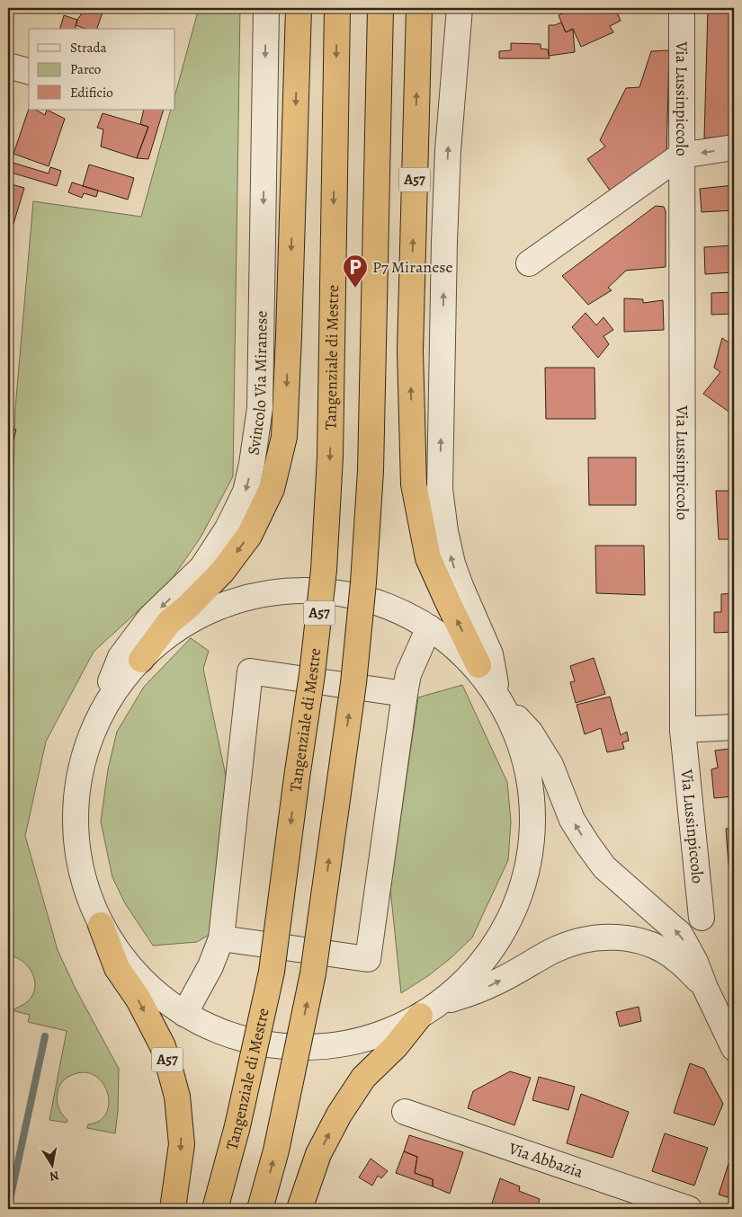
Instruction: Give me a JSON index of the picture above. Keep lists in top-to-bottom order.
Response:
{
  "streets": {
    "highway": ["A57", "Tangenziale di Mestre"],
    "street": ["Via Lussinpiccolo", "Svincolo Via Miranese", "Via Abbazia"]
  },
  "crossings": [
    ["A57", "Svincolo Via Miranese"]
  ],
  "places": {
    "parking": ["P7 Miranese"]
  },
  "legend": ["Strada", "Parco", "Edificio"],
  "north": "bottom"
}
